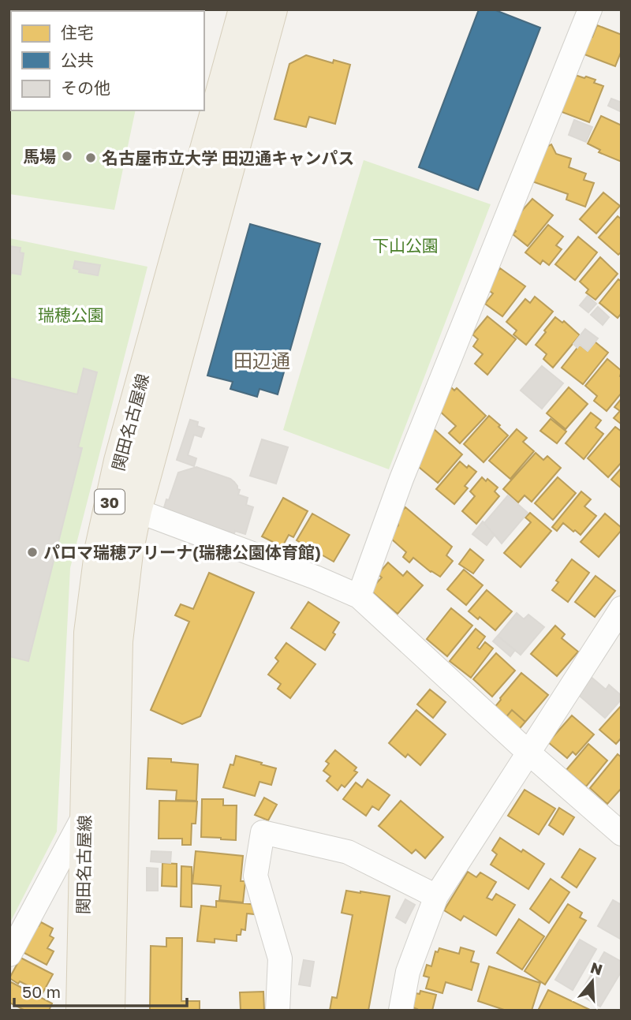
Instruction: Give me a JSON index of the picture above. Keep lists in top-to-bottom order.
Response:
{
  "streets": {
    "main road": ["関田名古屋線", "30"]
  },
  "districts": ["田辺通"],
  "parks": ["下山公園", "瑞穂公園"],
  "places": ["馬場", "名古屋市立大学 田辺通キャンパス", "パロマ瑞穂アリーナ(瑞穂公園体育館)"],
  "legend": ["住宅", "公共", "その他"],
  "scale_bar": "50 m",
  "north": "top"
}
